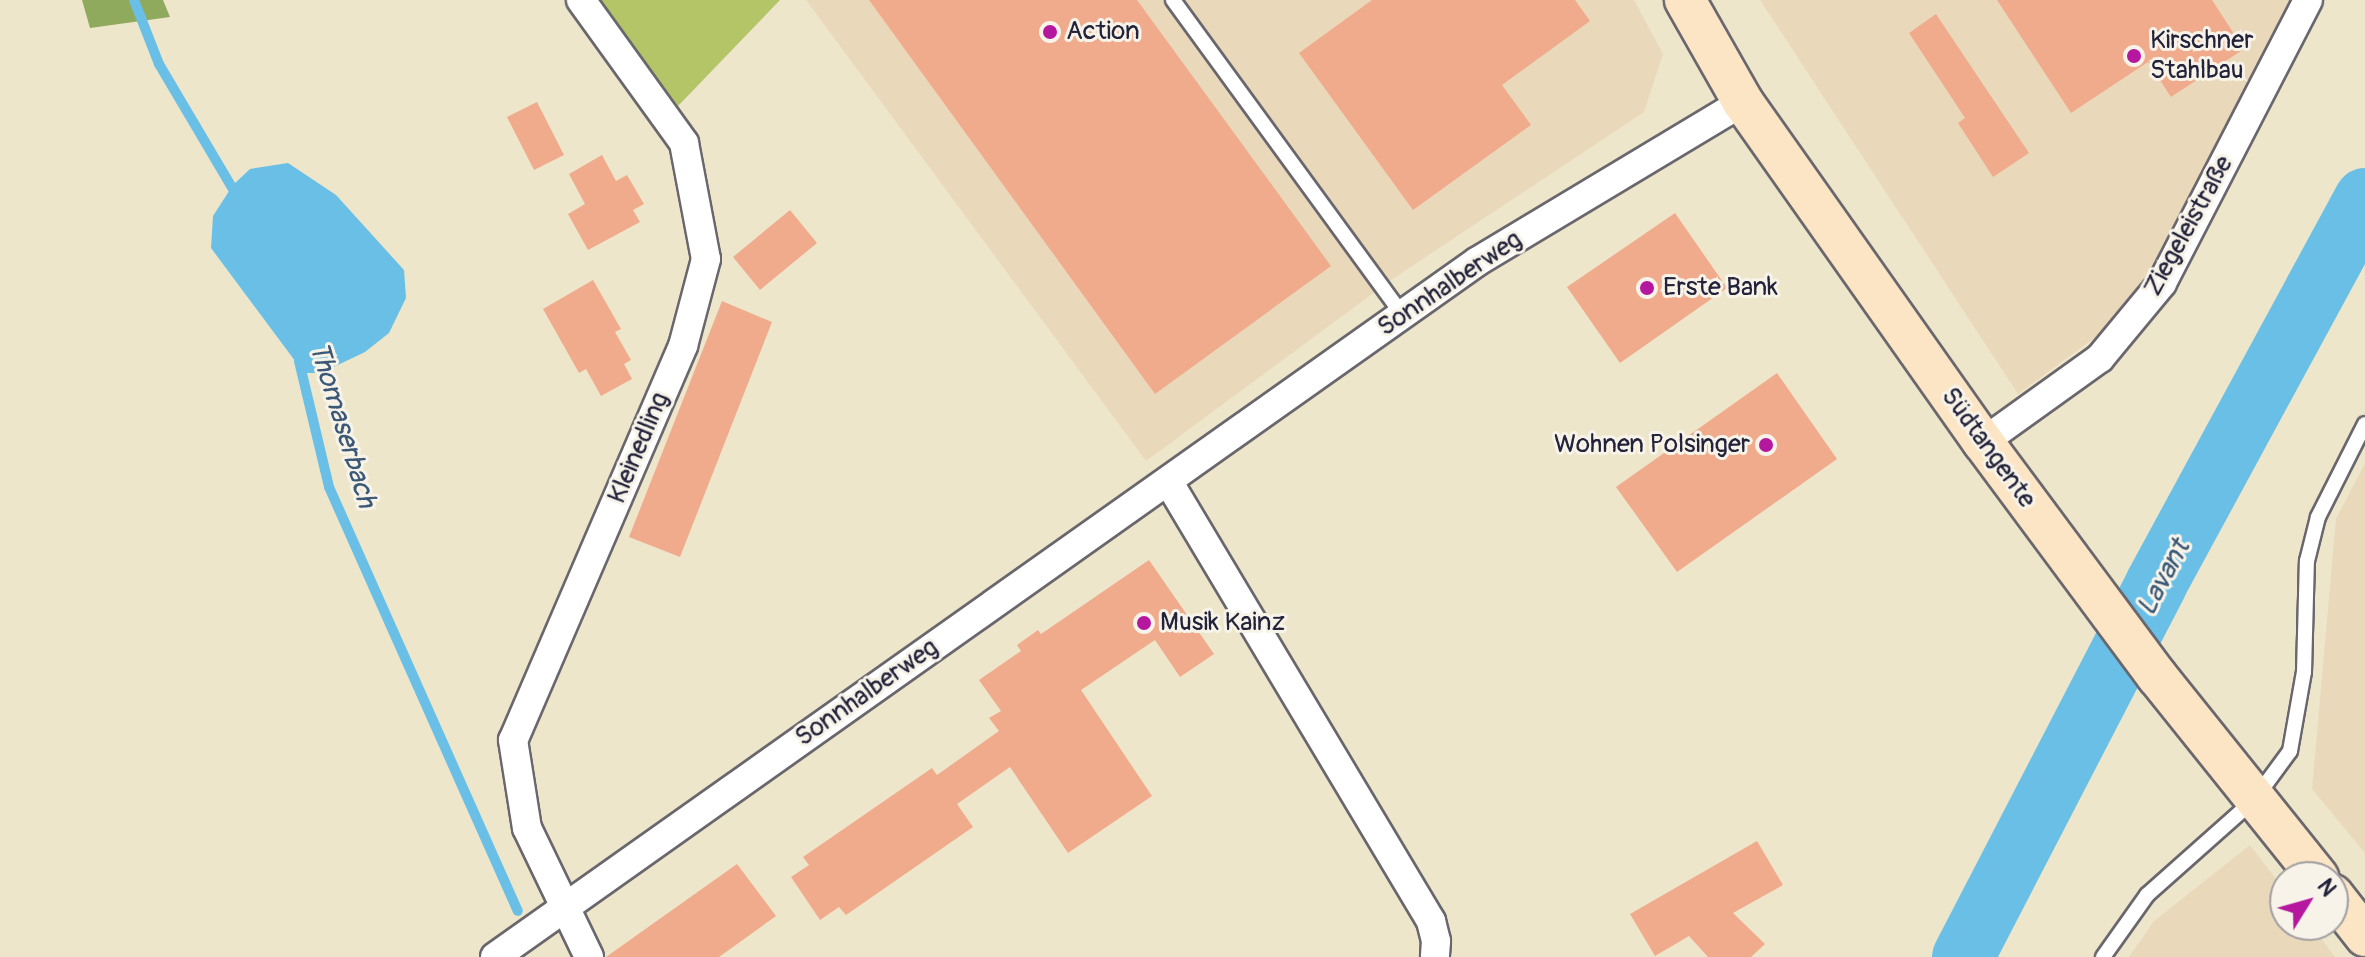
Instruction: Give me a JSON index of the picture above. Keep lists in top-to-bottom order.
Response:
{
  "streets": {
    "main road": ["Südtangente"],
    "street": ["Ziegeleistraße", "Sonnhalberweg", "Kleinedling"]
  },
  "crossings": [
    ["Ziegeleistraße", "Südtangente"],
    ["Sonnhalberweg", "Kleinedling"],
    ["Sonnhalberweg", "Südtangente"]
  ],
  "water": ["Thomaserbach", "Lavant"],
  "places": [
    "Action",
    "Kirschner Stahlbau",
    "Erste Bank",
    "Wohnen Polsinger",
    "Musik Kainz"
  ],
  "north": "top right"
}
